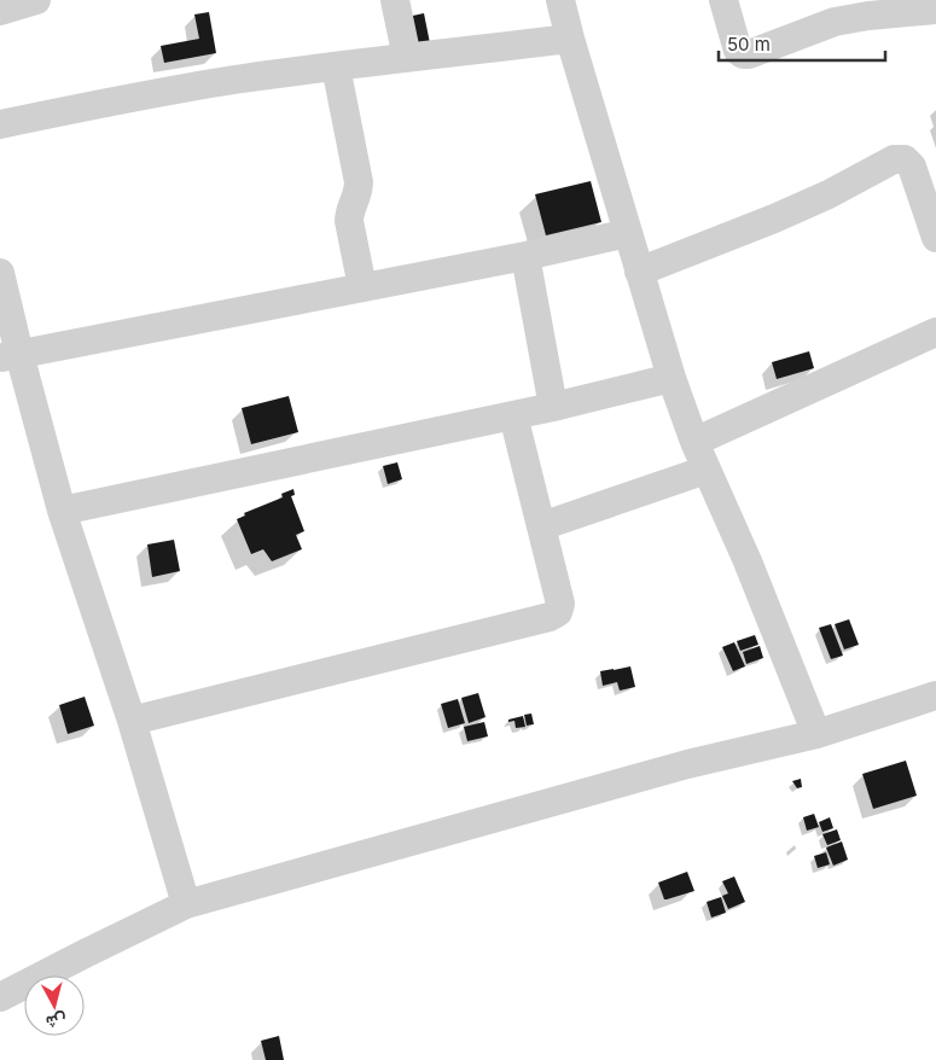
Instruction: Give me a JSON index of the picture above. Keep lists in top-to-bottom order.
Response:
{
  "scale_bar": "50 m",
  "north": "bottom"
}
